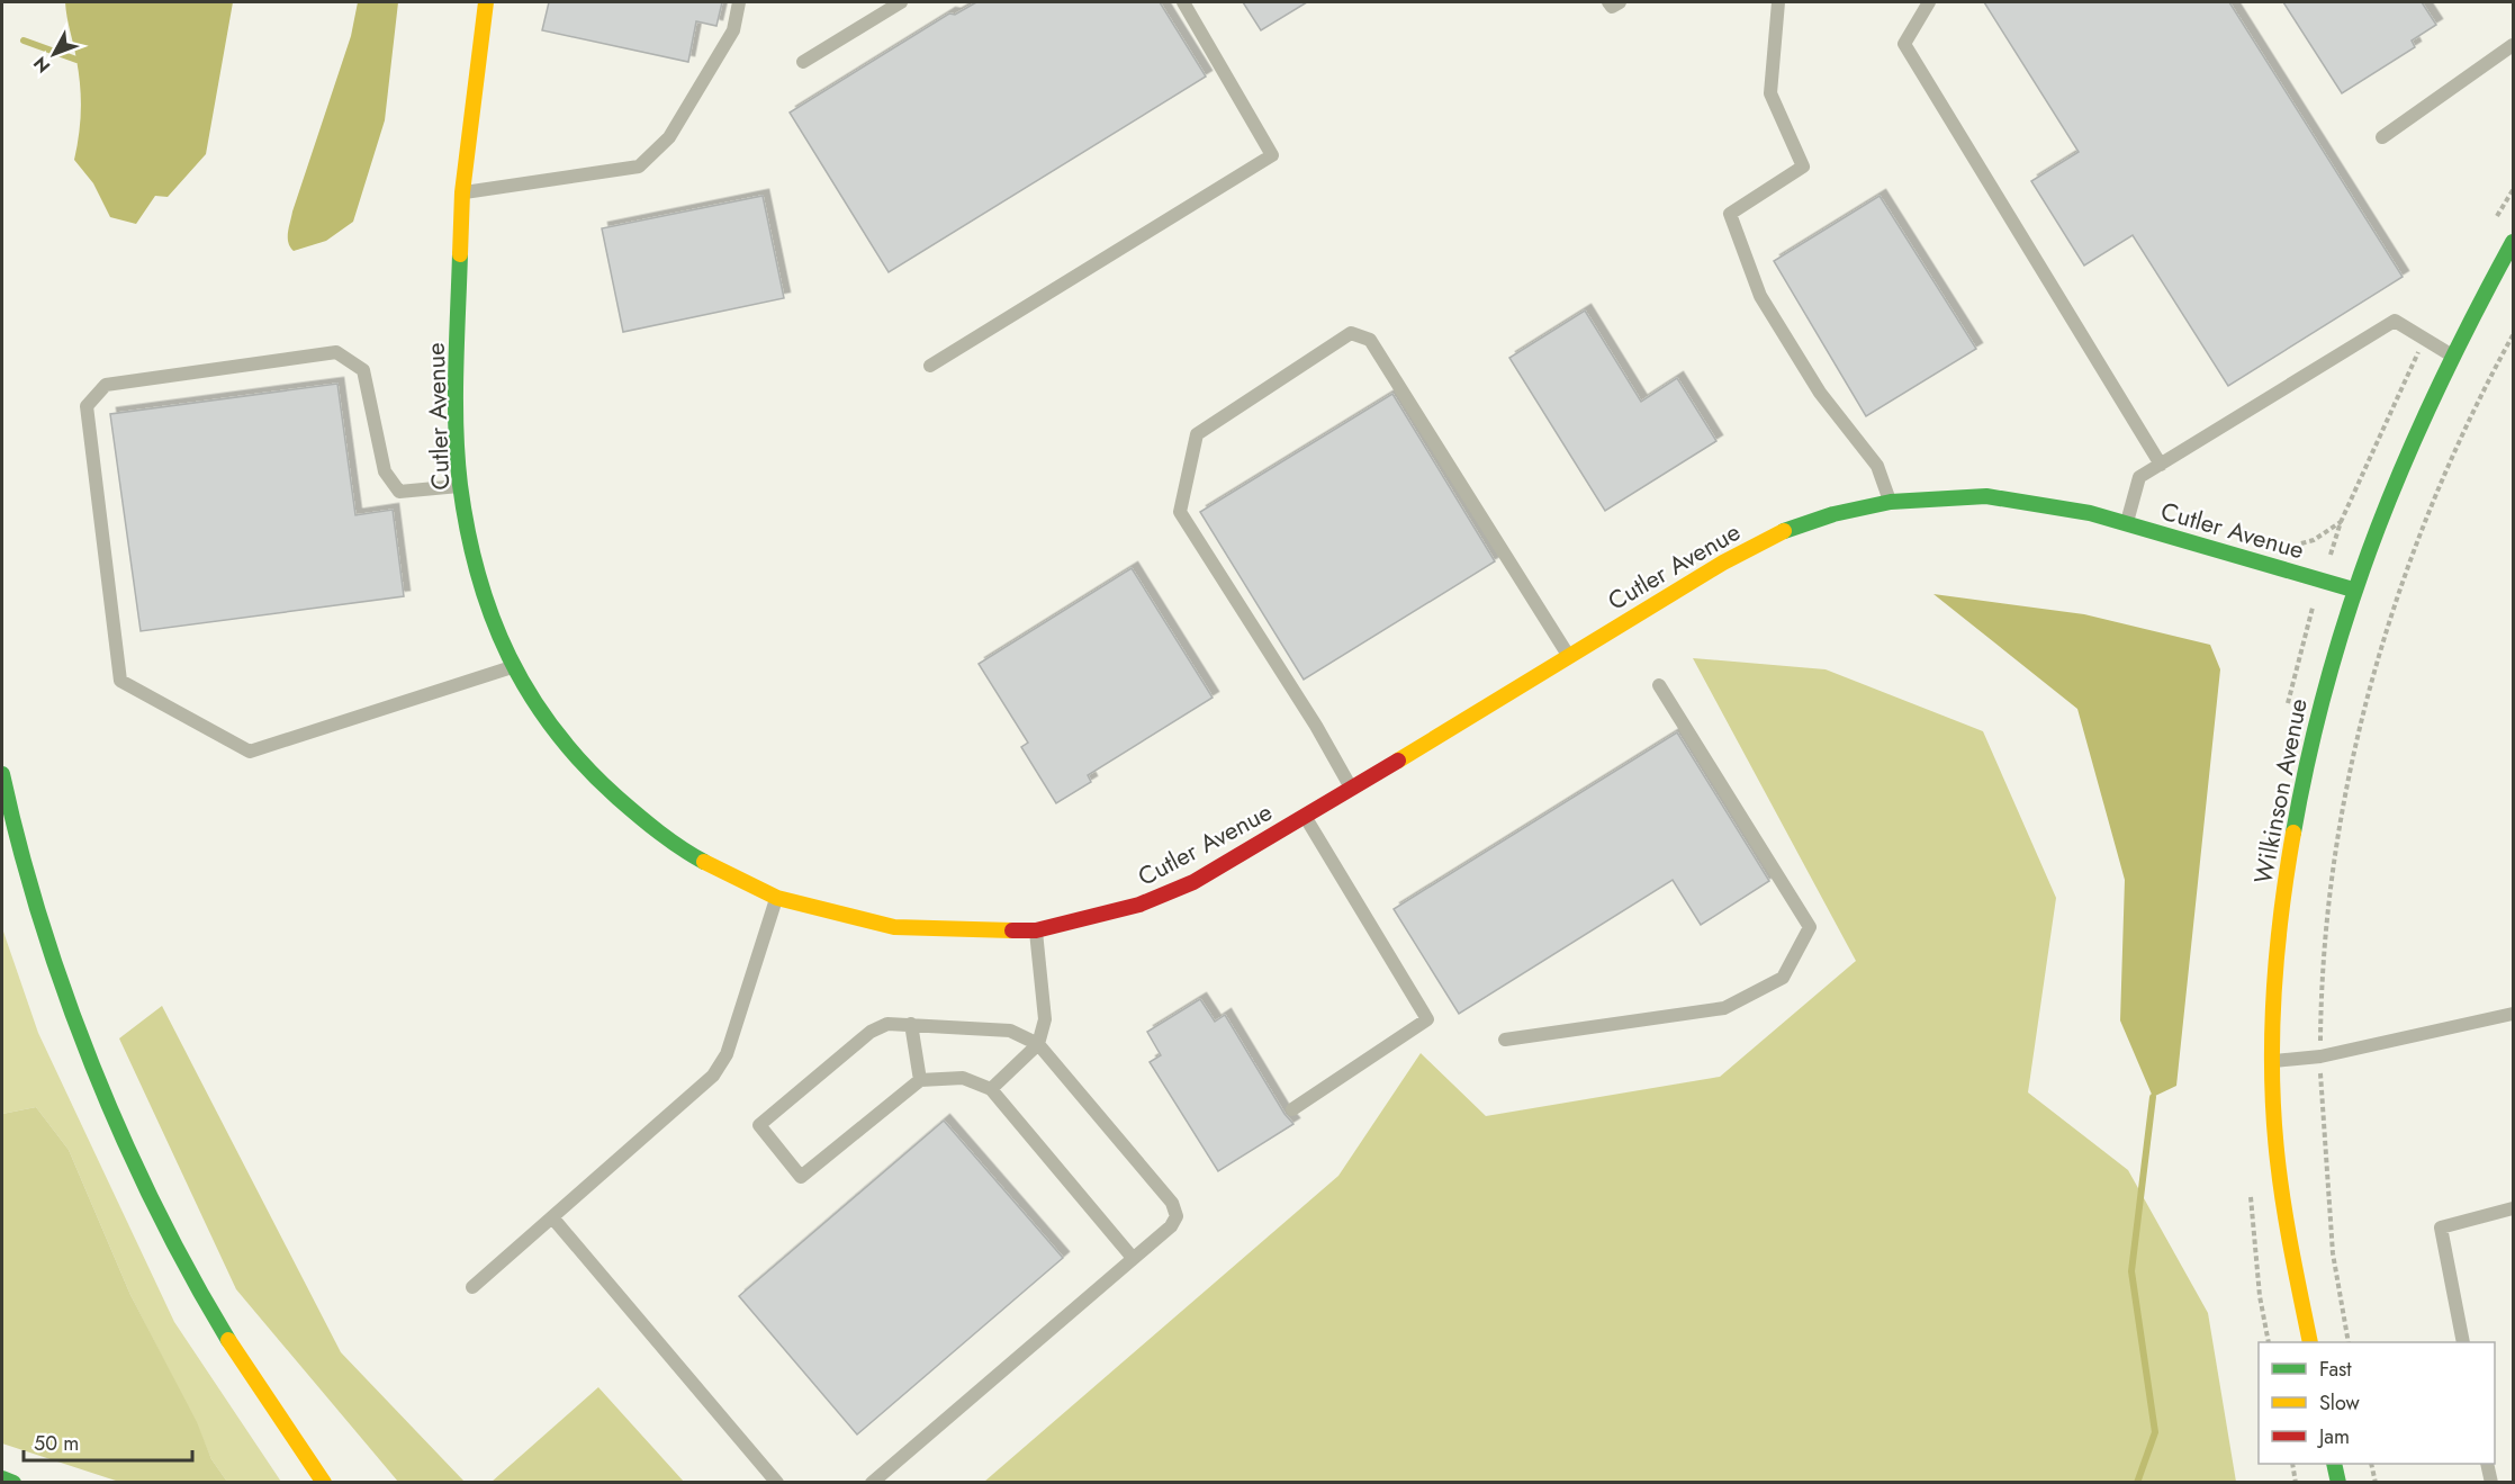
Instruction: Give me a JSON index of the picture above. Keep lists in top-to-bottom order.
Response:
{
  "streets": {
    "main road": ["Cutler Avenue", "Wilkinson Avenue"]
  },
  "crossings": [
    ["Cutler Avenue", "Wilkinson Avenue"]
  ],
  "legend": ["Fast", "Slow", "Jam"],
  "scale_bar": "50 m",
  "north": "bottom left"
}
